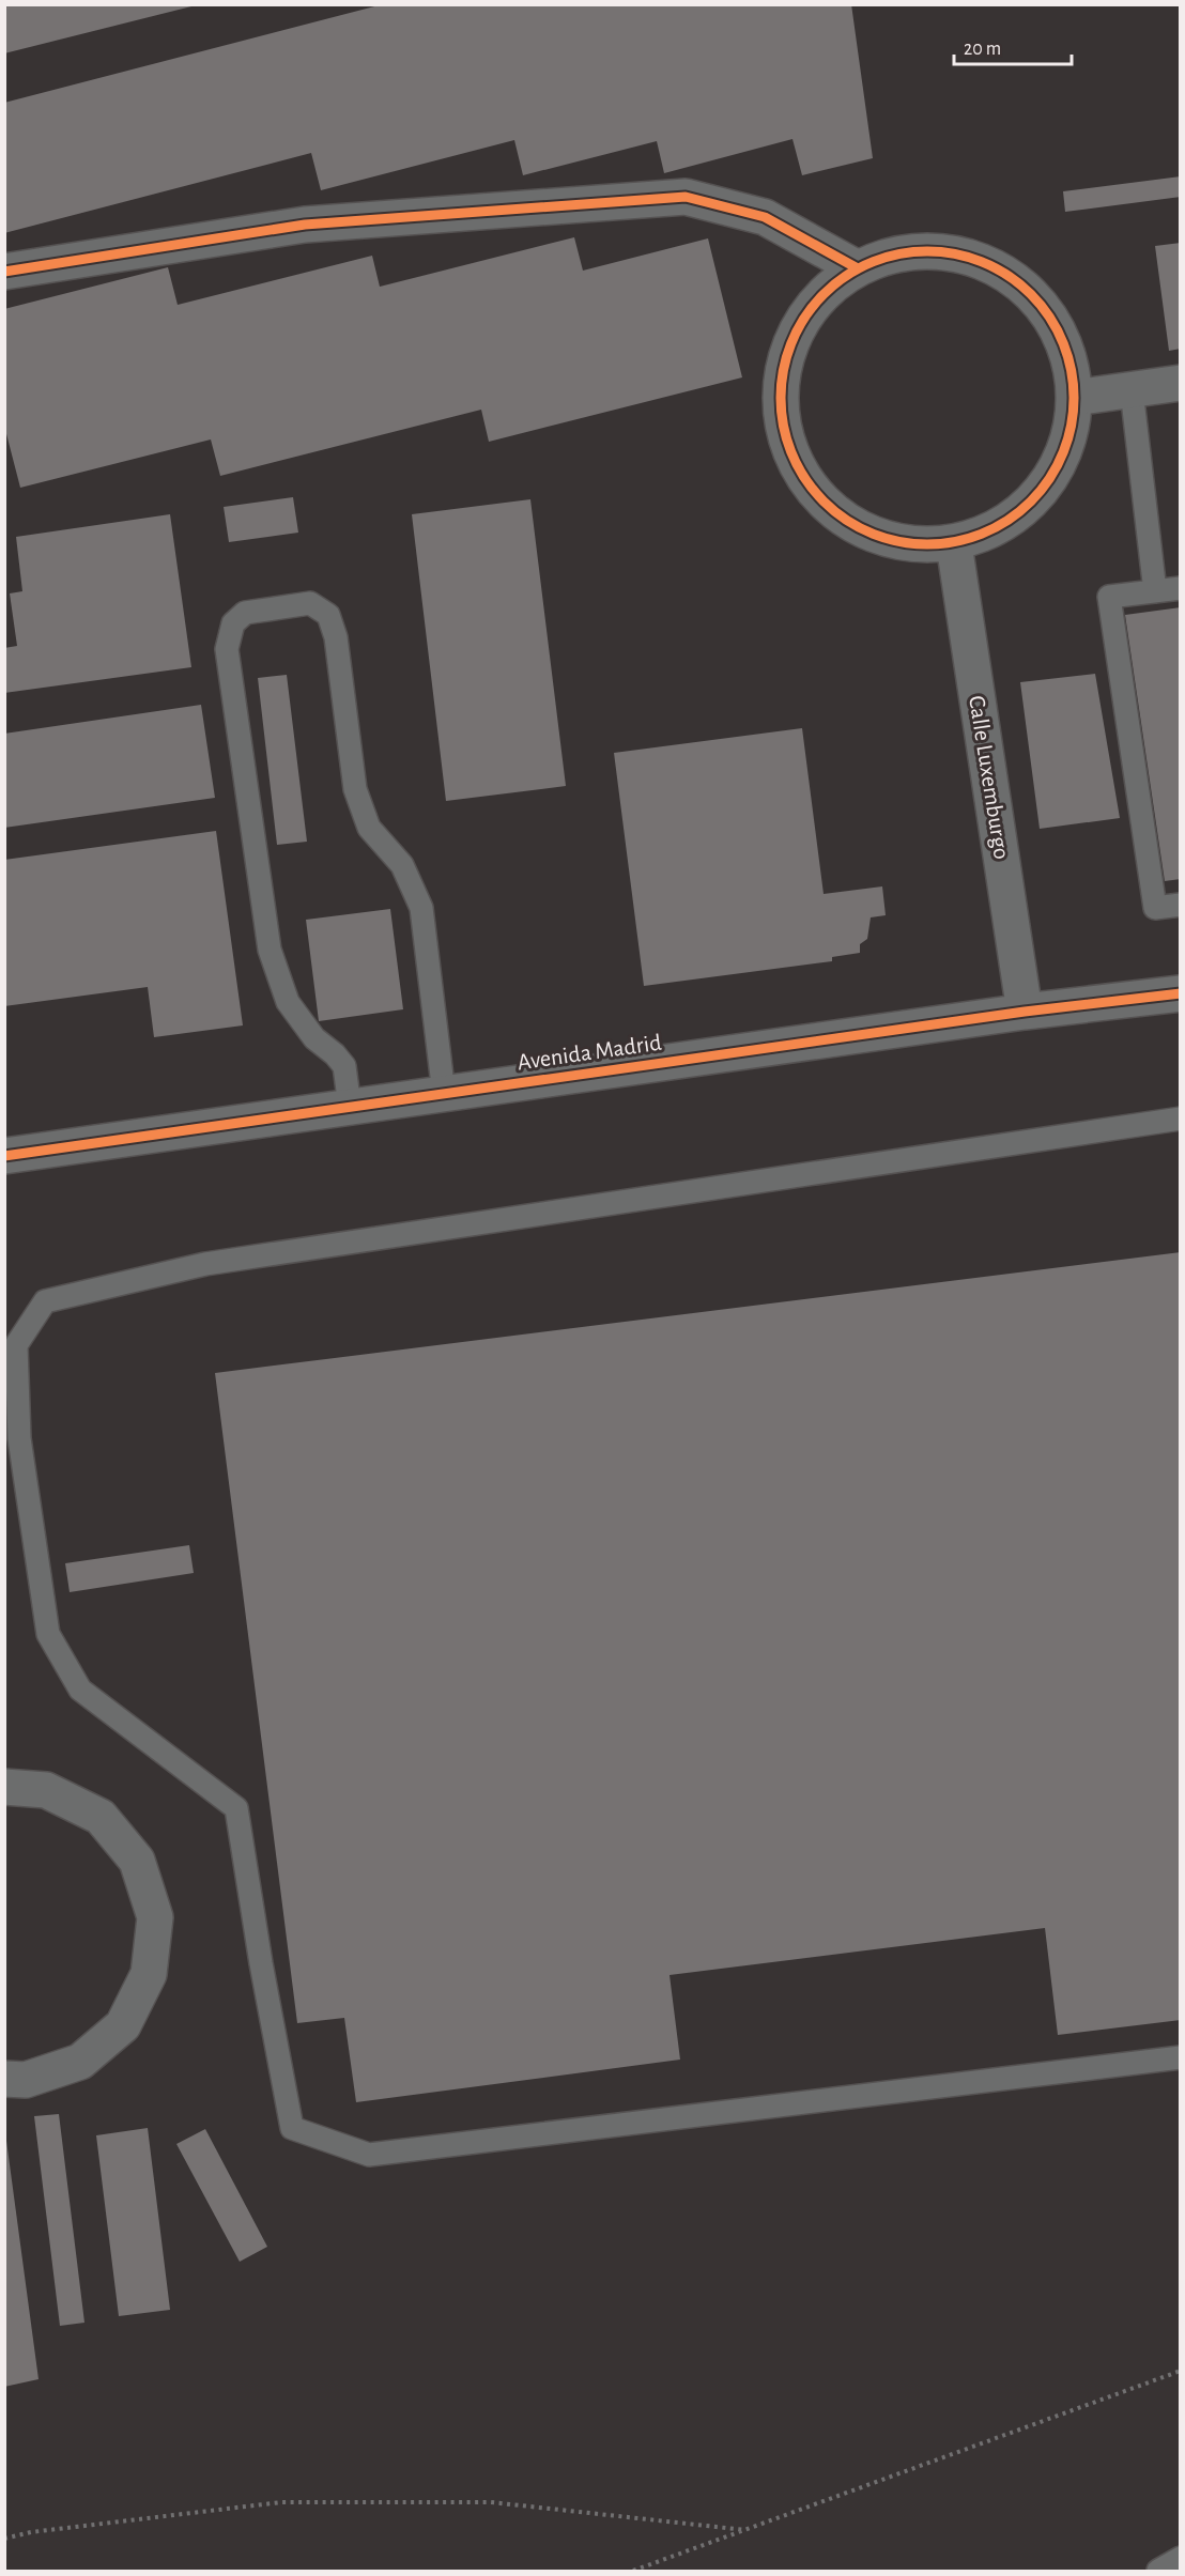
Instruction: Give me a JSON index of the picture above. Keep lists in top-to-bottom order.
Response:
{
  "streets": {
    "street": ["Calle Luxemburgo", "Avenida Madrid"]
  },
  "crossings": [
    ["Calle Luxemburgo", "Avenida Madrid"]
  ],
  "scale_bar": "20 m"
}
